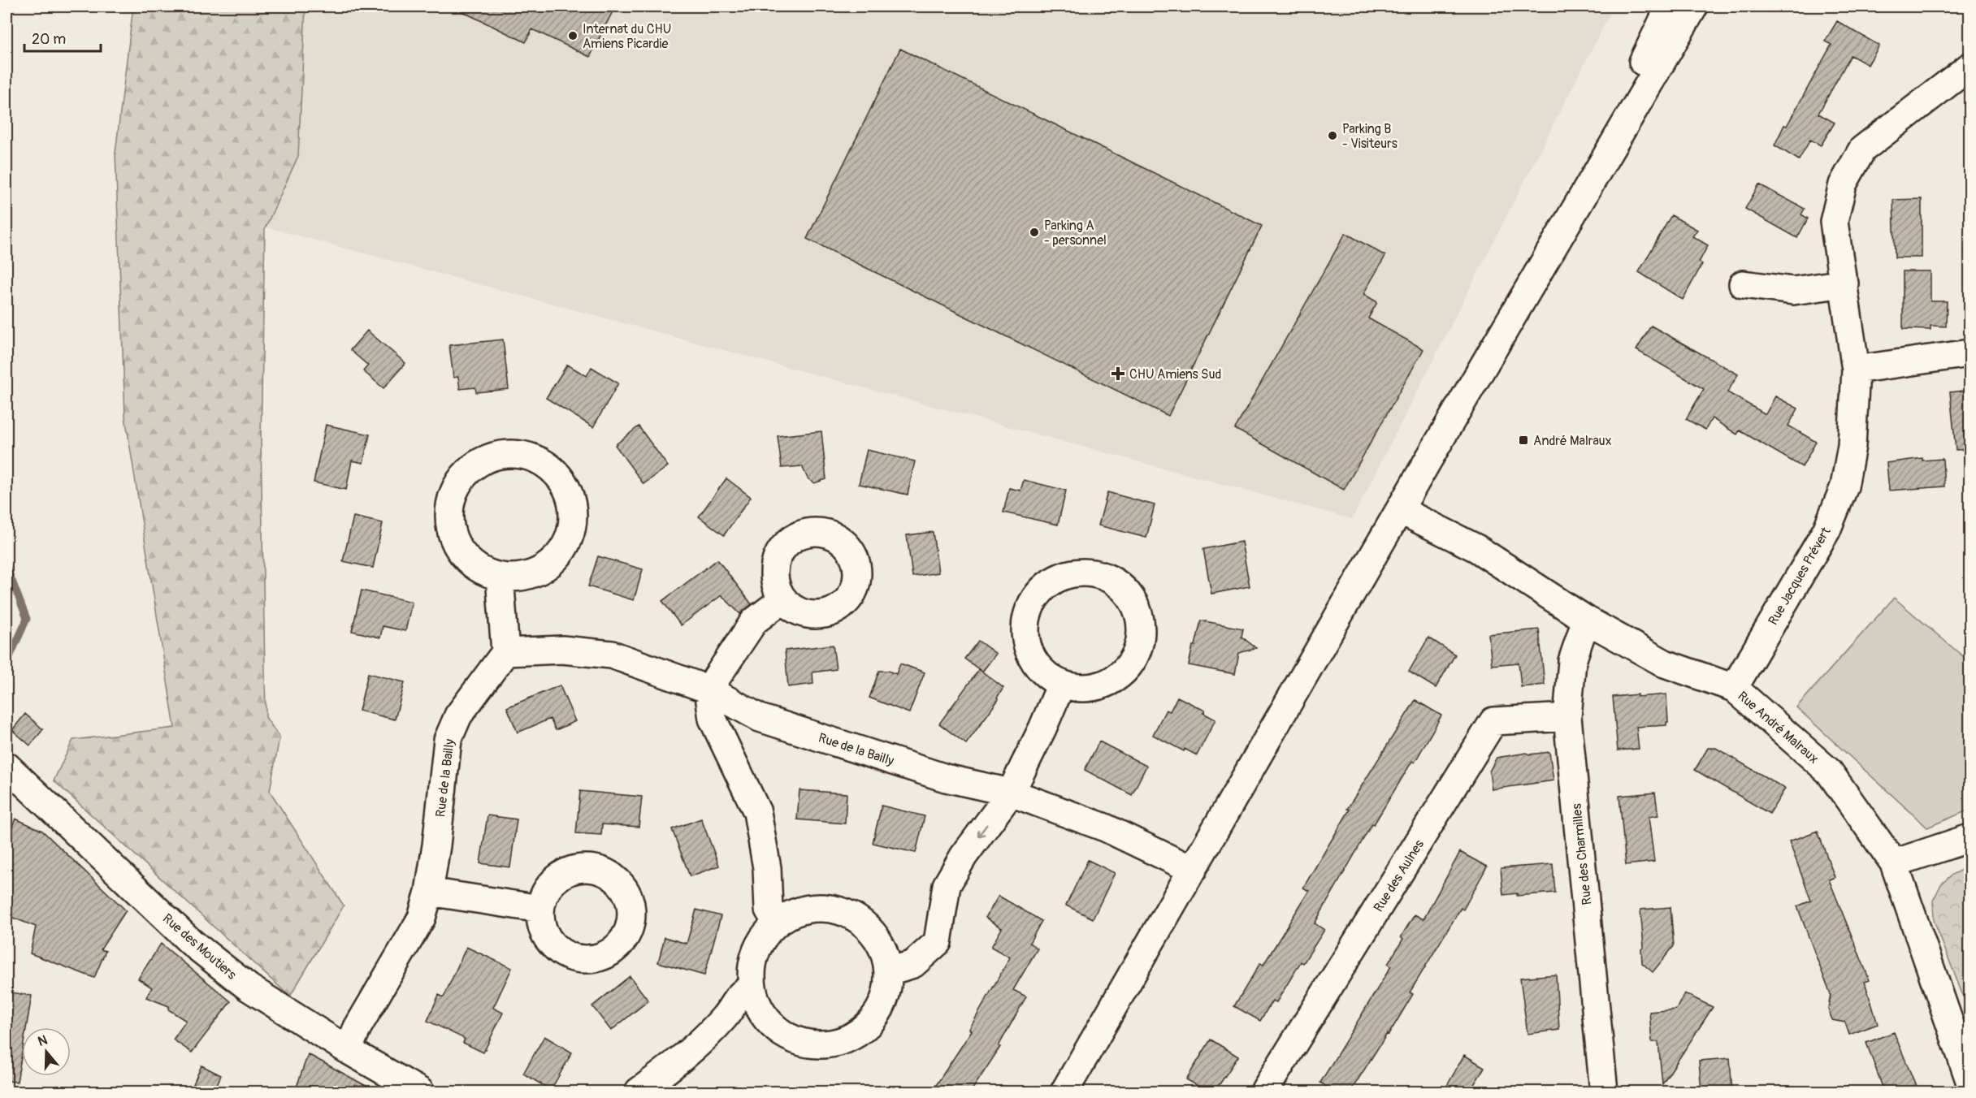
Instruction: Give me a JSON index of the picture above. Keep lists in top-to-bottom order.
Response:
{
  "streets": {
    "street": [
      "Rue Jacques Prévert",
      "Rue André Malraux",
      "Rue de la Bailly",
      "Rue des Charmilles",
      "Rue des Aulnes",
      "Rue des Moutiers"
    ]
  },
  "crossings": [
    ["Rue Jacques Prévert", "Rue André Malraux"],
    ["Rue André Malraux", "Rue des Charmilles"],
    ["Rue de la Bailly", "Rue des Moutiers"],
    ["Rue des Charmilles", "Rue des Aulnes"]
  ],
  "places": {
    "other": ["Internat du CHU Amiens Picardie", "Parking B - Visiteurs", "Parking A - personnel"],
    "health": ["CHU Amiens Sud"],
    "transit": ["André Malraux"]
  },
  "scale_bar": "20 m",
  "north": "top"
}
